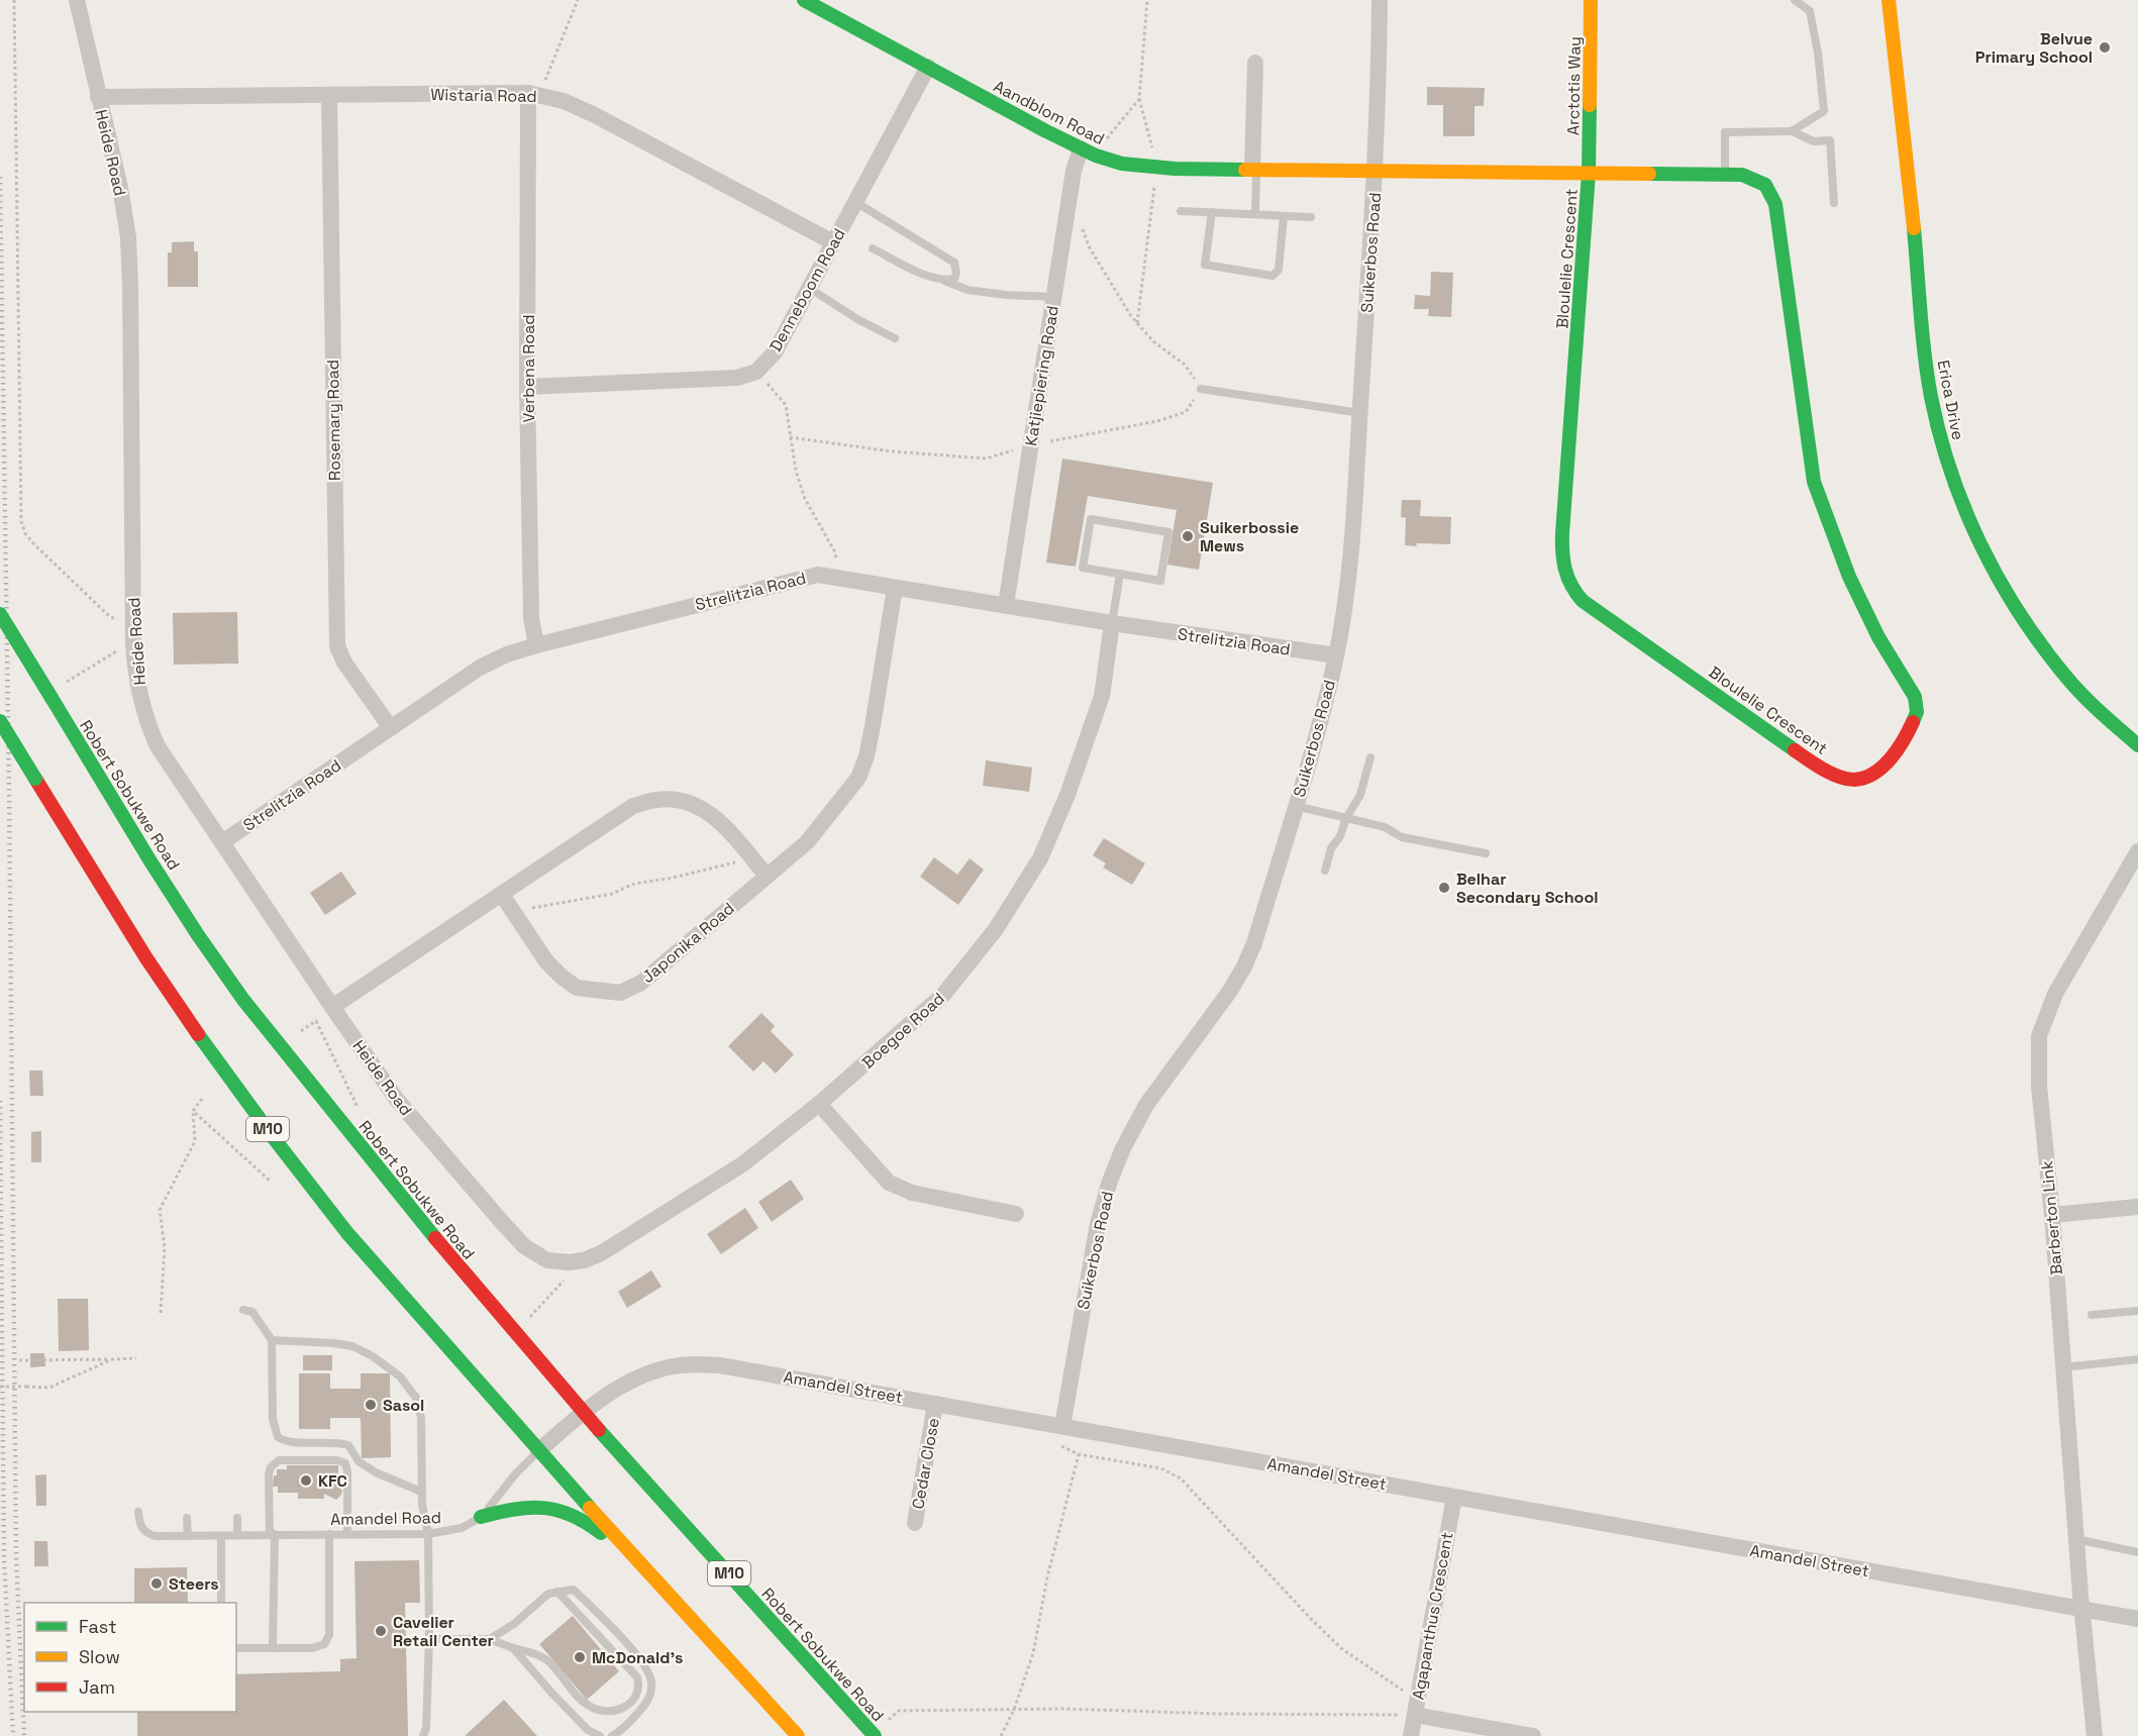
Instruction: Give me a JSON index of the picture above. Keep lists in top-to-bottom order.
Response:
{
  "streets": {
    "main road": [
      "Arctotis Way",
      "Aandblom Road",
      "Bloulelie Crescent",
      "Erica Drive",
      "Robert Sobukwe Road",
      "M10"
    ],
    "street": [
      "Wistaria Road",
      "Heide Road",
      "Suikerbos Road",
      "Denneboom Road",
      "Verbena Road",
      "Katjiepiering Road",
      "Rosemary Road",
      "Strelitzia Road",
      "Japonika Road",
      "Boegoe Road",
      "Barberton Link",
      "Amandel Street",
      "Cedar Close",
      "Agapanthus Crescent"
    ],
    "lane": ["Amandel Road"]
  },
  "crossings": [
    ["Arctotis Way", "Bloulelie Crescent"],
    ["Wistaria Road", "Heide Road"],
    ["Wistaria Road", "Denneboom Road"],
    ["Wistaria Road", "Verbena Road"],
    ["Wistaria Road", "Rosemary Road"],
    ["Aandblom Road", "Suikerbos Road"],
    ["Aandblom Road", "Bloulelie Crescent"],
    ["Aandblom Road", "Denneboom Road"],
    ["Aandblom Road", "Katjiepiering Road"],
    ["Heide Road", "Strelitzia Road"],
    ["Heide Road", "Boegoe Road"],
    ["Suikerbos Road", "Bloulelie Crescent"],
    ["Suikerbos Road", "Strelitzia Road"],
    ["Suikerbos Road", "Amandel Street"],
    ["Verbena Road", "Strelitzia Road"],
    ["Katjiepiering Road", "Strelitzia Road"],
    ["Rosemary Road", "Strelitzia Road"],
    ["Strelitzia Road", "Japonika Road"],
    ["Strelitzia Road", "Boegoe Road"],
    ["Robert Sobukwe Road", "Amandel Street"],
    ["M10", "Amandel Street"],
    ["M10", "Amandel Road"],
    ["Barberton Link", "Amandel Street"],
    ["Amandel Street", "Cedar Close"],
    ["Amandel Street", "Amandel Road"],
    ["Amandel Street", "Agapanthus Crescent"]
  ],
  "places": [
    "Belvue Primary School",
    "Suikerbossie Mews",
    "Belhar Secondary School",
    "Sasol",
    "KFC",
    "Steers",
    "Cavelier Retail Center",
    "McDonald's"
  ],
  "legend": ["Fast", "Slow", "Jam"]
}
